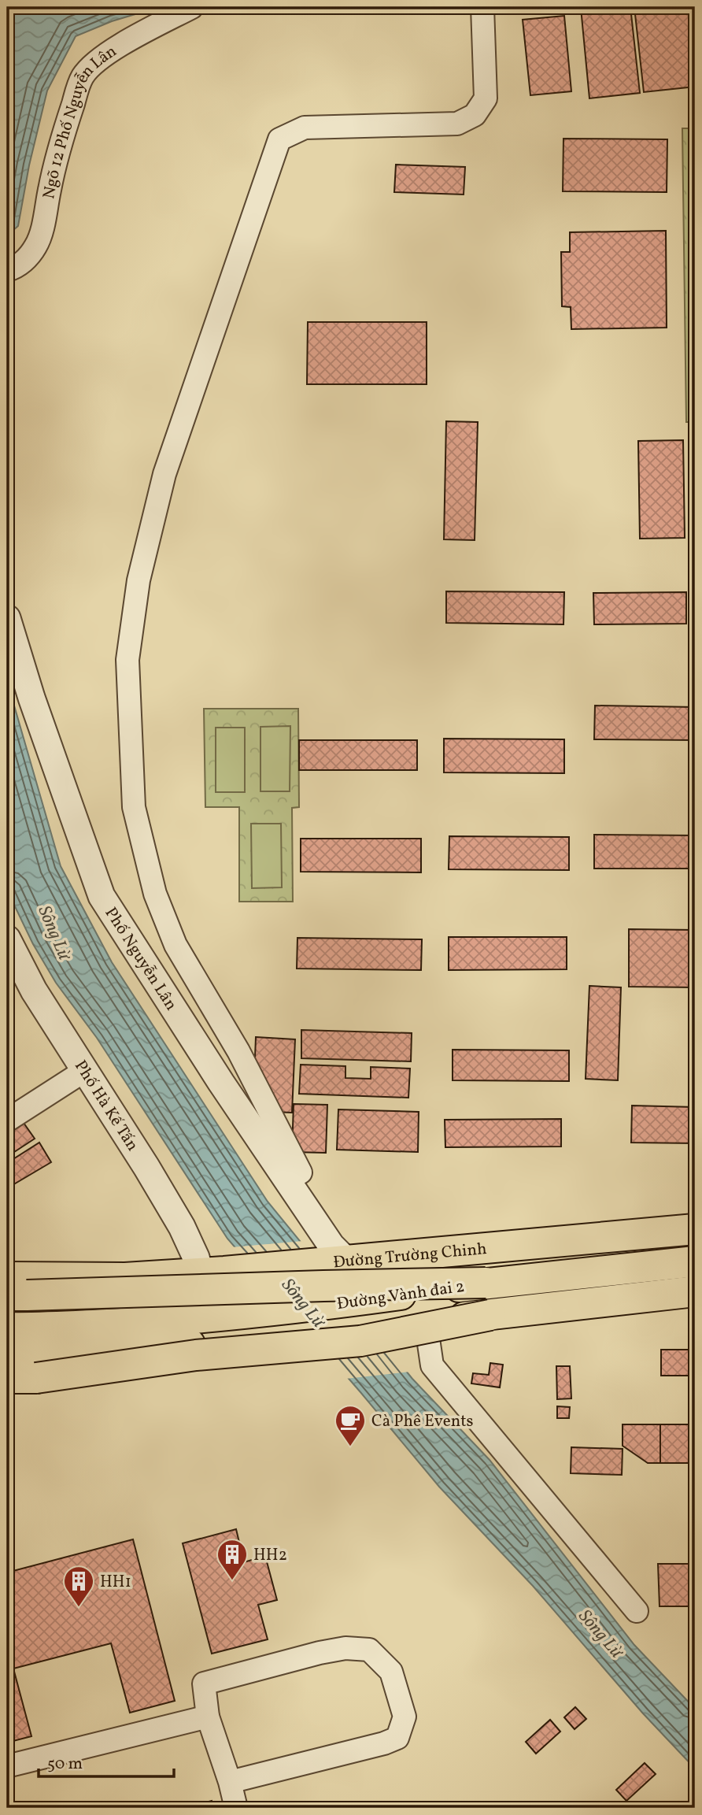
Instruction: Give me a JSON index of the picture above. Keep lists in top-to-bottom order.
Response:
{
  "streets": {
    "main road": ["Đường Trường Chinh", "Đường Vành đai 2"],
    "street": ["Ngõ 12 Phố Nguyễn Lân", "Phố Nguyễn Lân", "Phố Hà Kế Tấn"]
  },
  "crossings": [
    ["Phố Nguyễn Lân", "Đường Trường Chinh"],
    ["Phố Hà Kế Tấn", "Đường Trường Chinh"]
  ],
  "water": ["Sông Lừ"],
  "places": {
    "cafe": ["Cà Phê Events"],
    "building": ["HH2", "HH1"]
  },
  "scale_bar": "50 m"
}
